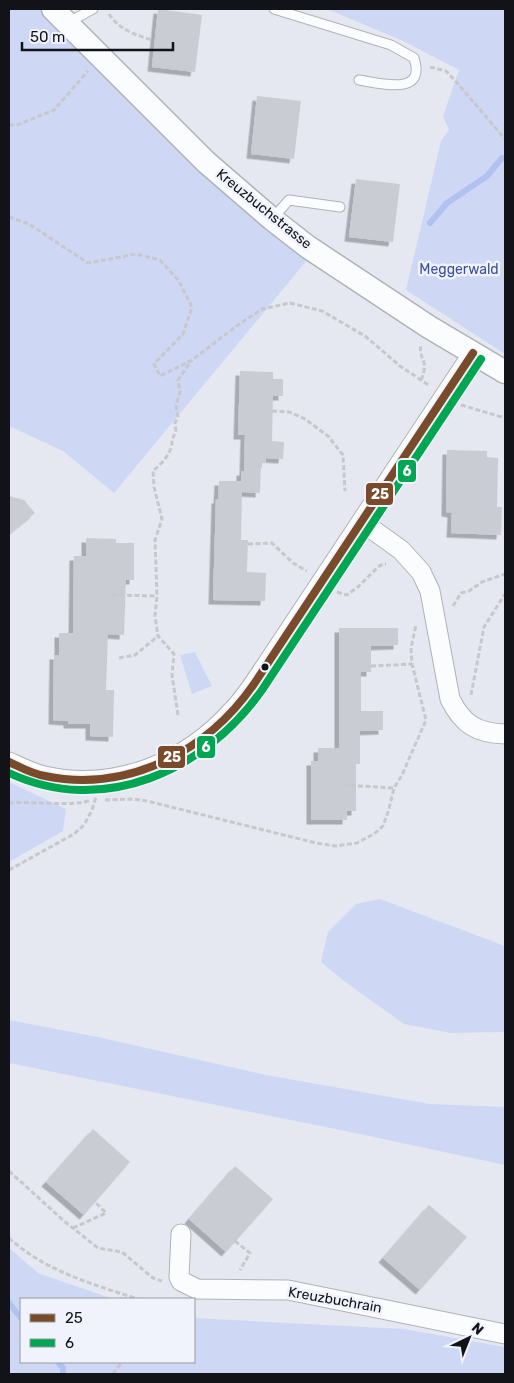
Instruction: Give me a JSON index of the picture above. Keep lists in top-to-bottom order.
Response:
{
  "streets": {
    "street": ["Kreuzbuchstrasse", "Kreuzbuchrain"]
  },
  "parks": ["Meggerwald"],
  "lines": ["transit line 25", "transit line 6"],
  "legend": ["25", "6"],
  "scale_bar": "50 m",
  "north": "top right"
}
